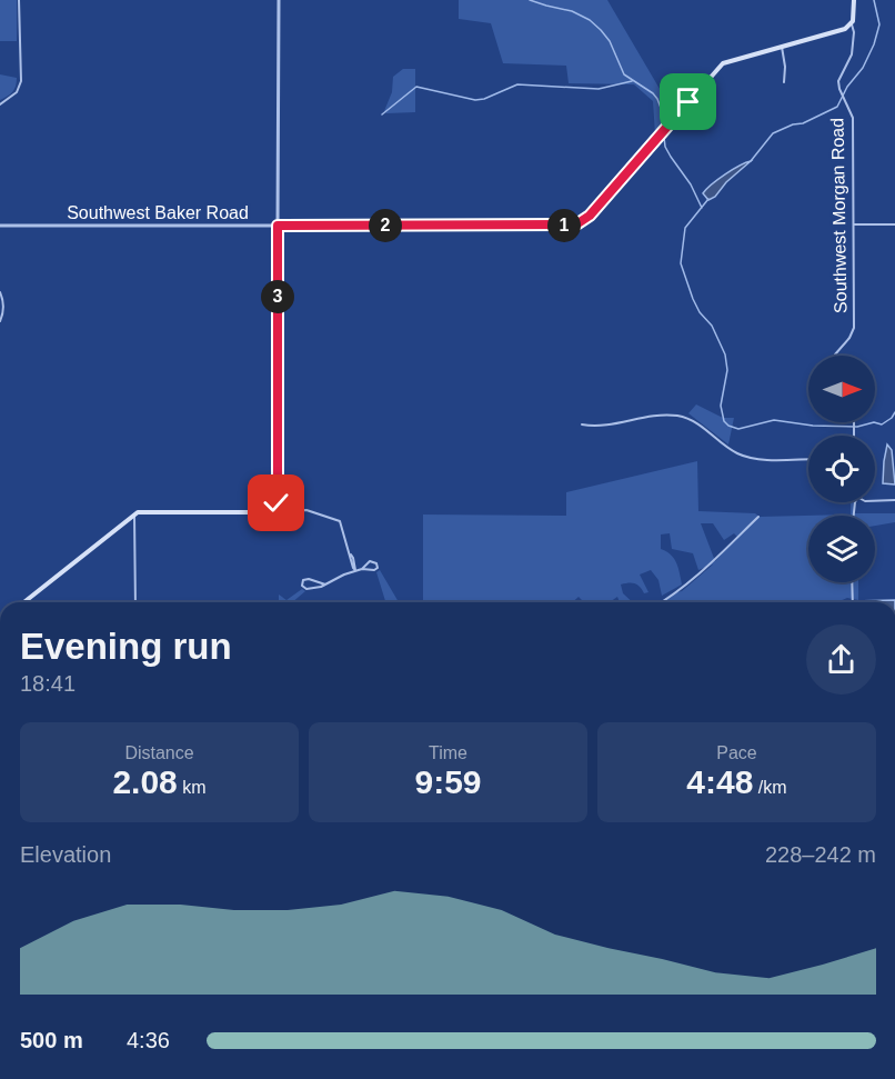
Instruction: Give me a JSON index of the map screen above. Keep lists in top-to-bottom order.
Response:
{
  "streets": {
    "main road": ["Southwest Baker Road"],
    "street": ["Southwest Morgan Road"]
  },
  "crossings": [
    ["Southwest Baker Road", "Southwest Morgan Road"]
  ],
  "north": "right",
  "page": {
    "pins": ["1", "2", "3"],
    "heading": ["Evening run", "18:41"],
    "stats": [
      ["Distance", "2.08 km"],
      ["Time", "9:59"],
      ["Pace", "4:48 /km"]
    ],
    "chart": ["Elevation", "228–242 m"],
    "list": [
      {
        "name": "500 m",
        "note": "4:36"
      }
    ]
  }
}
